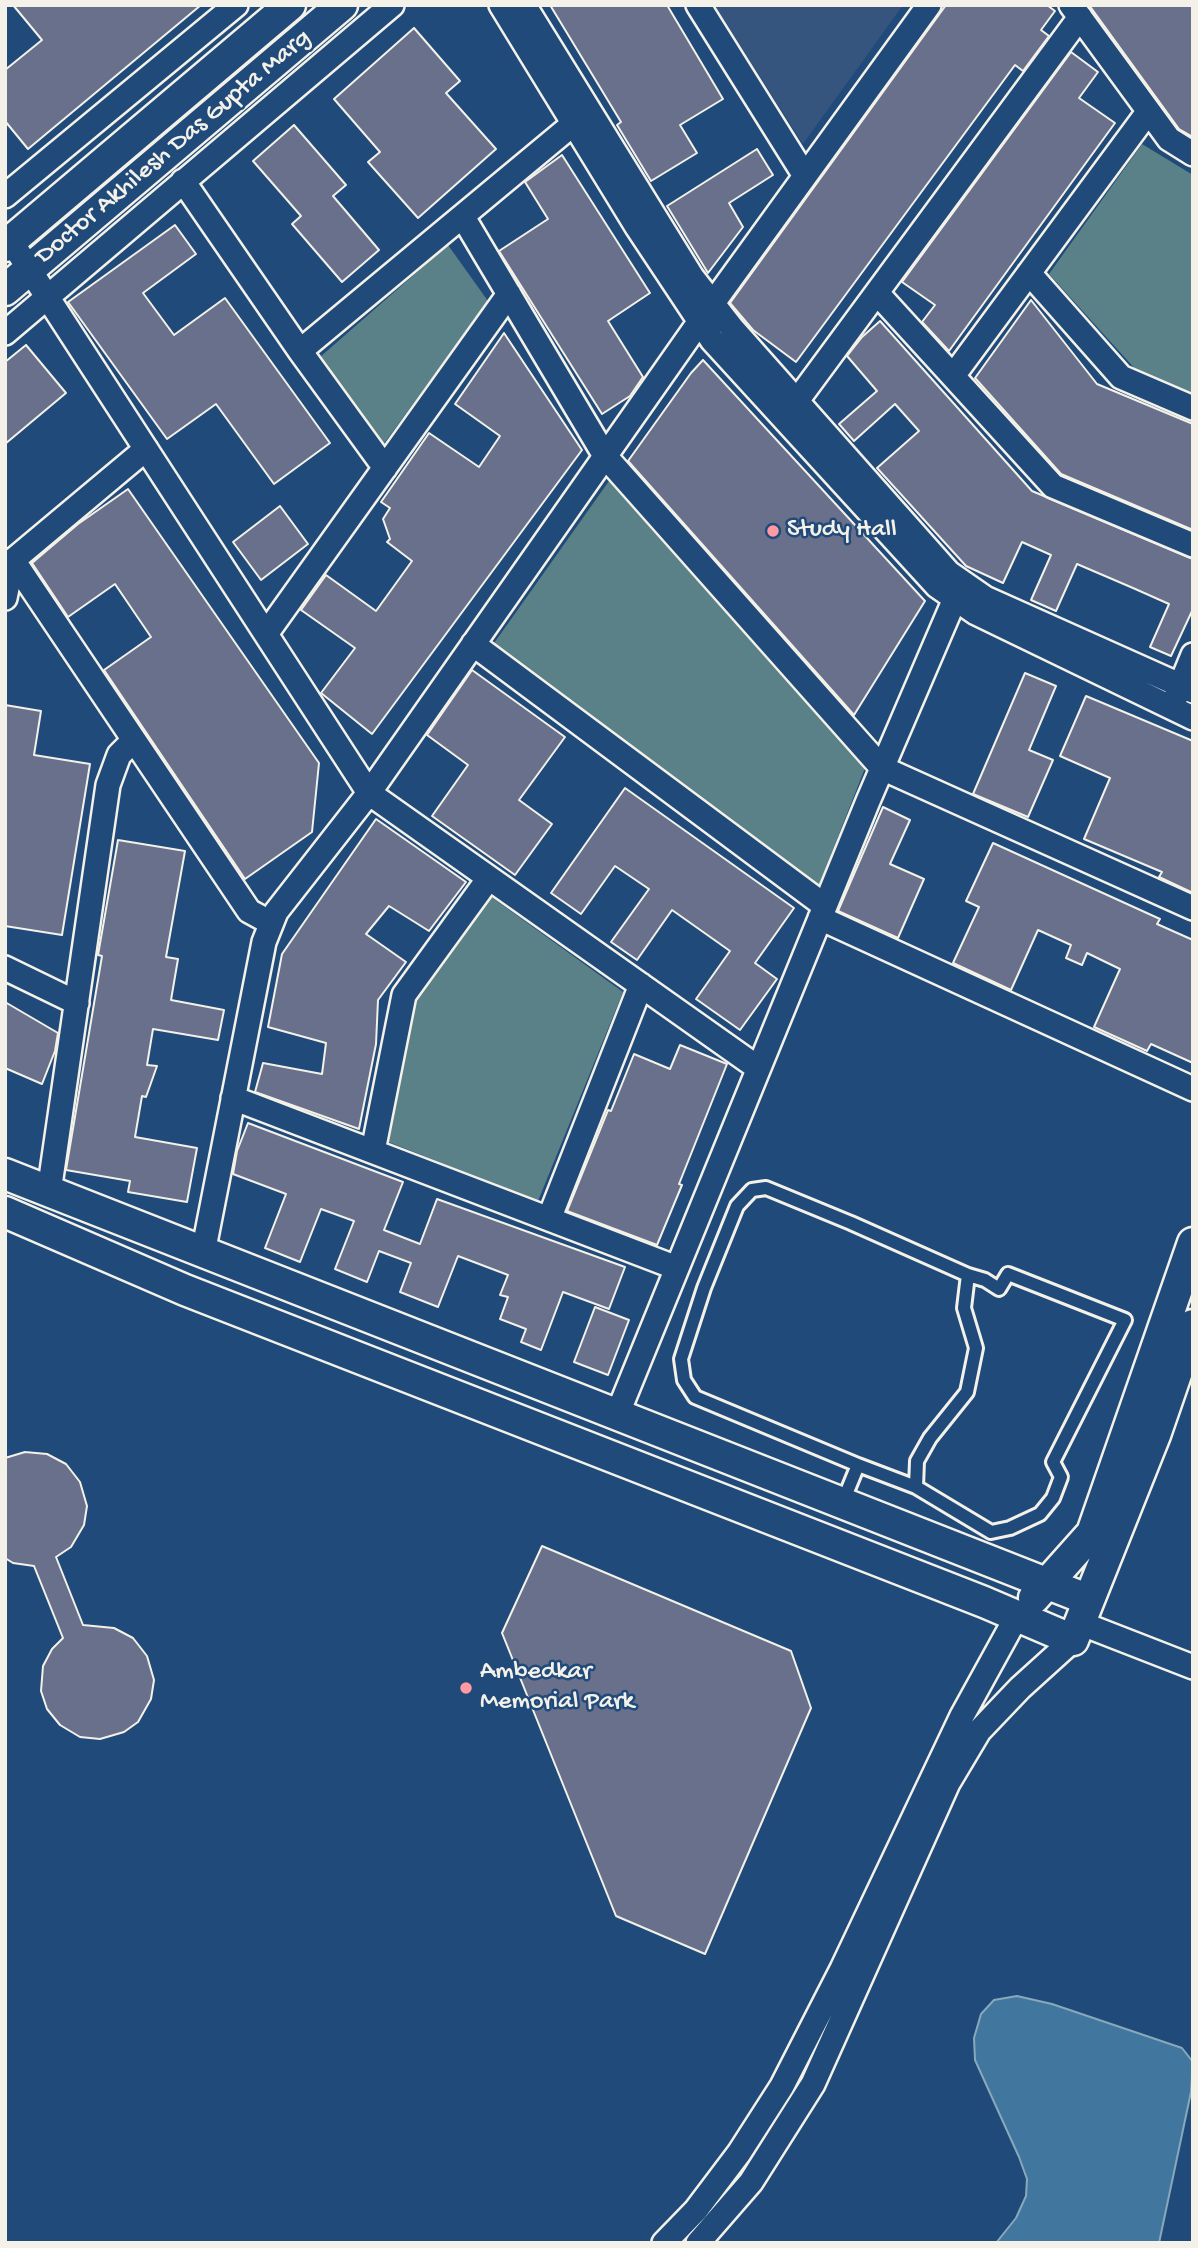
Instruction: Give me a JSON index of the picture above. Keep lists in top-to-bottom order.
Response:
{
  "streets": {
    "street": ["Doctor Akhilesh Das Gupta Marg"]
  },
  "places": ["Study Hall", "Ambedkar Memorial Park"]
}
